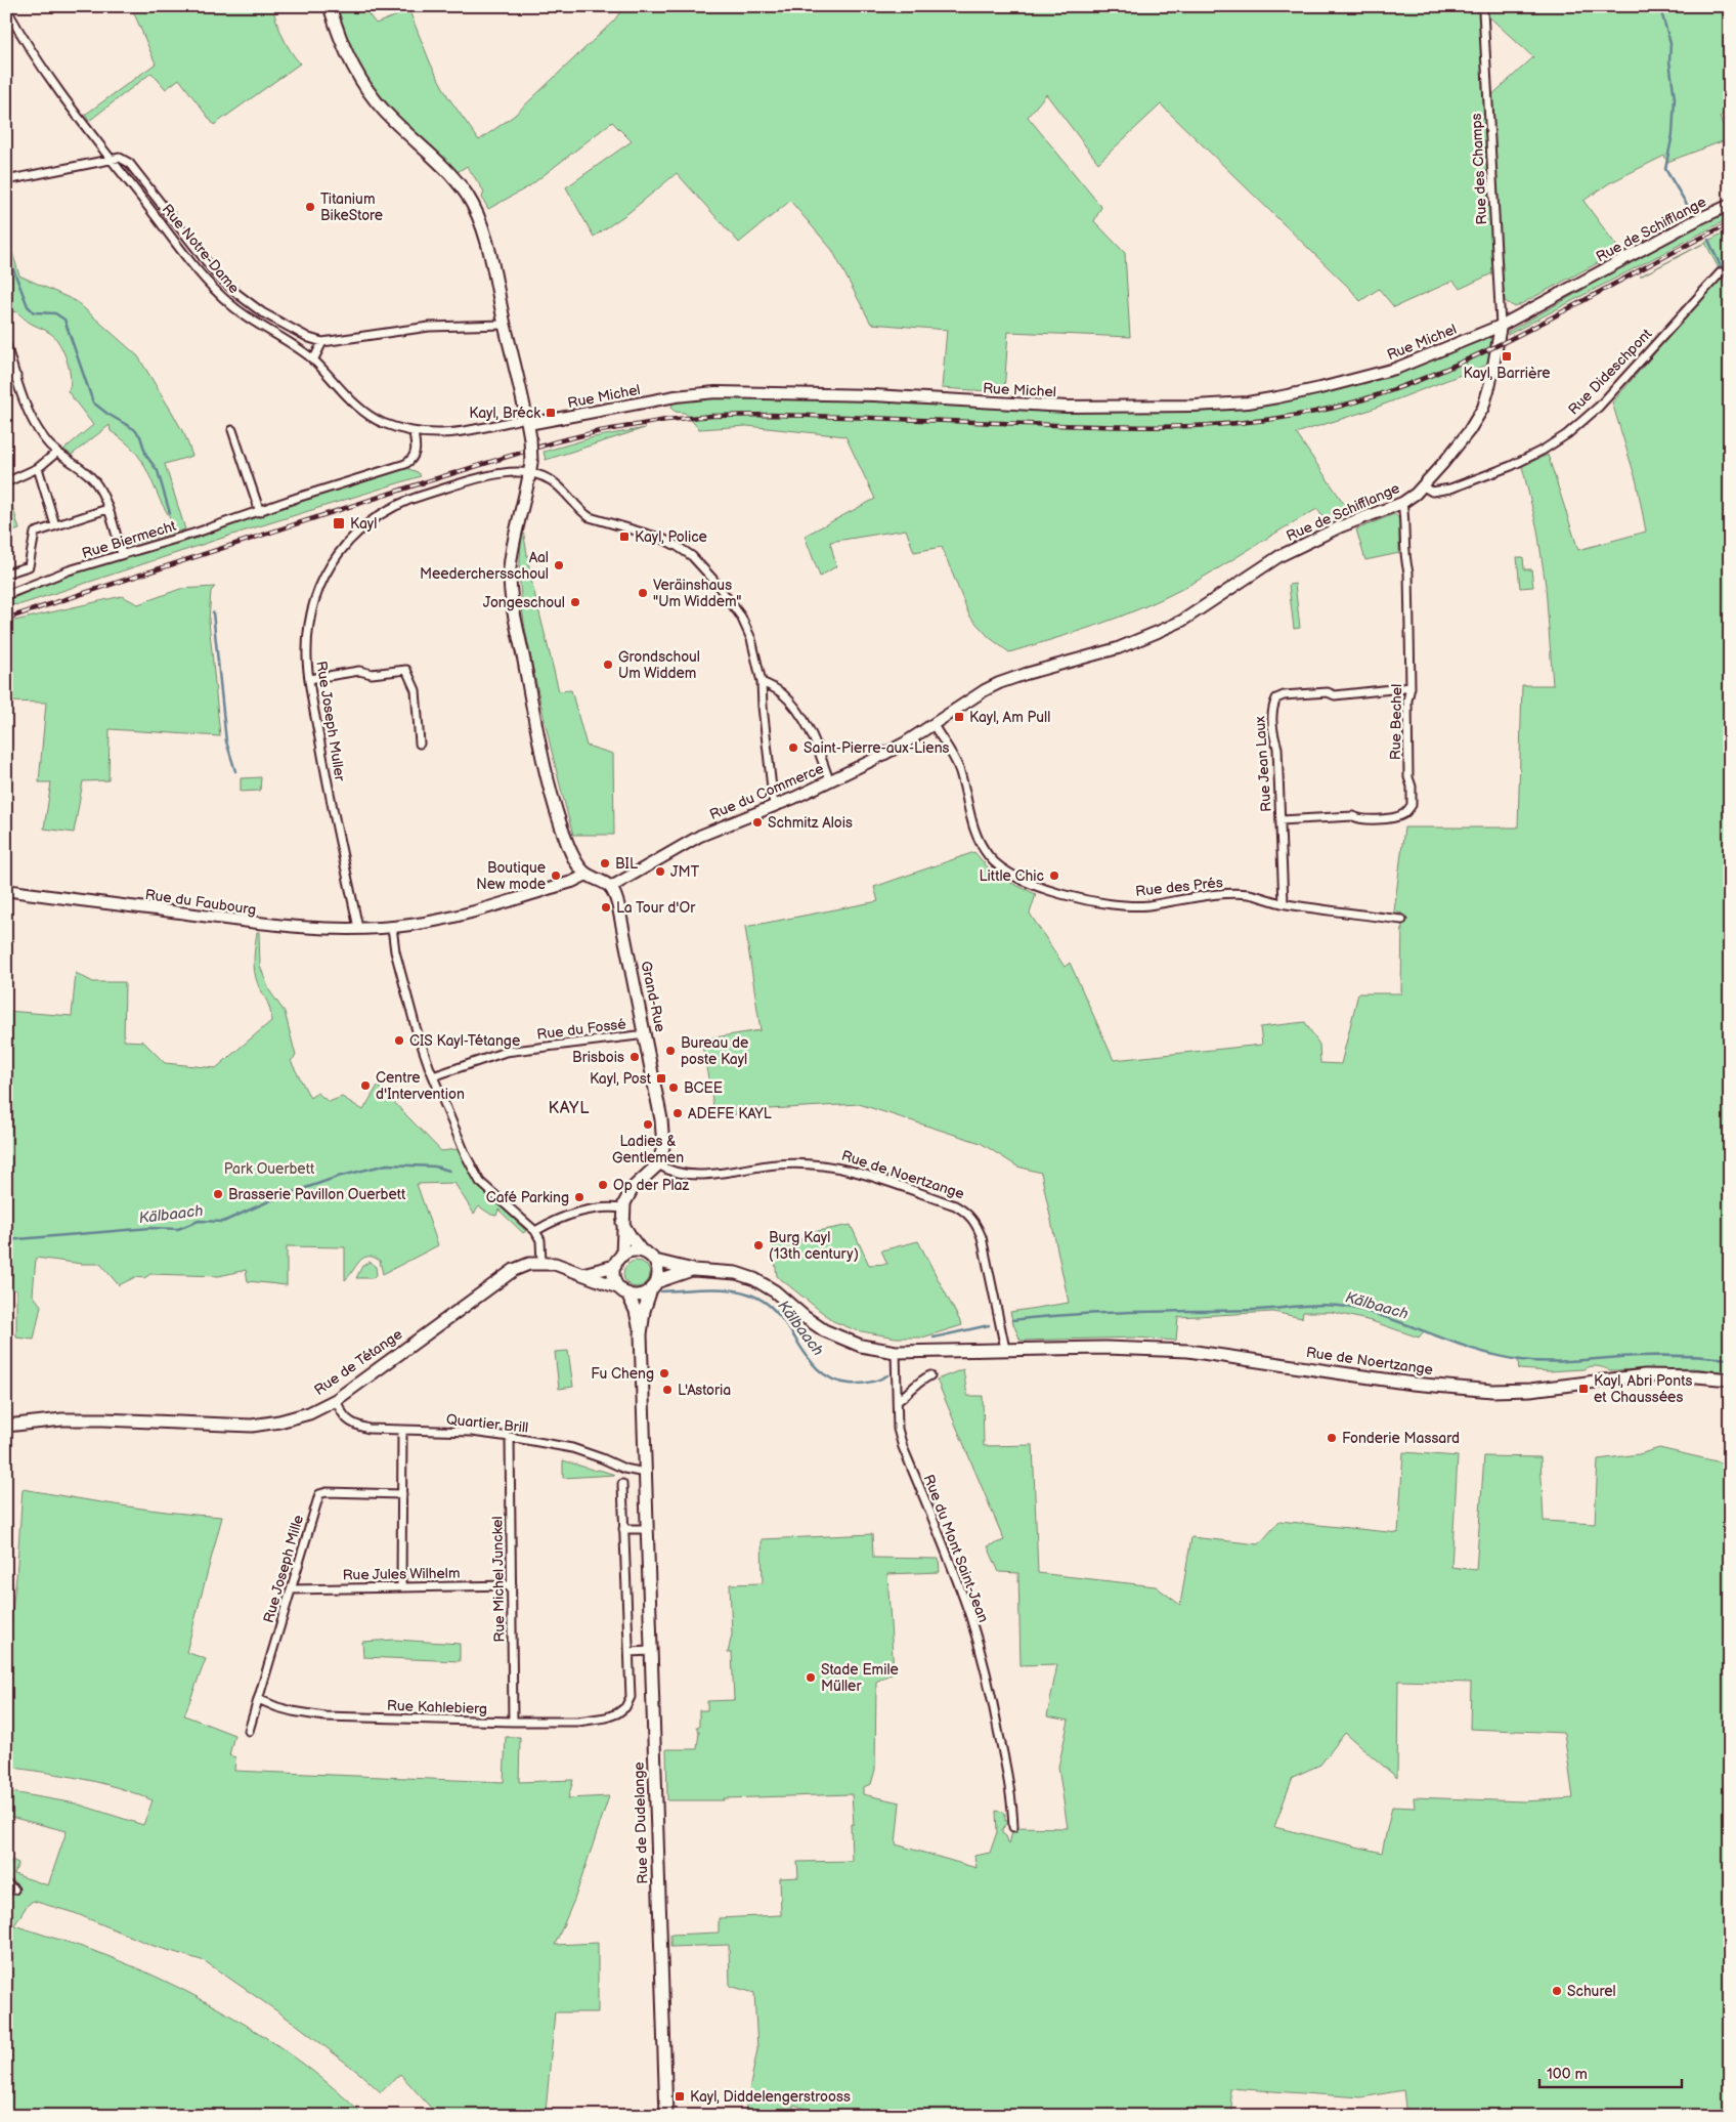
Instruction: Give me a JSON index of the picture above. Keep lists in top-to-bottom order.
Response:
{
  "streets": {
    "main road": [
      "Rue de Schifflange",
      "Rue Michel",
      "Rue du Commerce",
      "Rue du Faubourg",
      "Grand-Rue",
      "Rue de Noertzange",
      "Rue de Tétange",
      "Rue de Dudelange"
    ],
    "street": [
      "Rue des Champs",
      "Rue Notre-Dame",
      "Rue Dideschpont",
      "Rue Biermecht",
      "Rue Joseph Muller",
      "Rue Bechel",
      "Rue Jean Laux",
      "Rue des Prés",
      "Rue du Fossé",
      "Quartier Brill",
      "Rue du Mont Saint-Jean",
      "Rue Joseph Mille",
      "Rue Jules Wilhelm",
      "Rue Michel Junckel",
      "Rue Kahlebierg"
    ]
  },
  "crossings": [
    ["Rue des Champs", "Rue de Schifflange"],
    ["Rue des Champs", "Rue Michel"],
    ["Rue de Schifflange", "Rue Michel"],
    ["Rue de Schifflange", "Rue Dideschpont"],
    ["Rue de Schifflange", "Rue Bechel"],
    ["Rue de Schifflange", "Rue du Commerce"],
    ["Rue de Schifflange", "Rue des Prés"],
    ["Rue Notre-Dame", "Rue Michel"],
    ["Rue Notre-Dame", "Rue Biermecht"],
    ["Rue Joseph Muller", "Rue du Faubourg"],
    ["Rue Bechel", "Rue Jean Laux"],
    ["Rue Jean Laux", "Rue des Prés"],
    ["Rue du Commerce", "Rue des Prés"],
    ["Rue du Commerce", "Grand-Rue"],
    ["Grand-Rue", "Rue du Fossé"],
    ["Grand-Rue", "Rue de Noertzange"],
    ["Rue de Noertzange", "Rue du Mont Saint-Jean"],
    ["Rue de Tétange", "Quartier Brill"],
    ["Quartier Brill", "Rue Michel Junckel"],
    ["Quartier Brill", "Rue de Dudelange"],
    ["Rue Joseph Mille", "Rue Jules Wilhelm"],
    ["Rue Joseph Mille", "Rue Kahlebierg"],
    ["Rue Jules Wilhelm", "Rue Michel Junckel"],
    ["Rue Michel Junckel", "Rue Kahlebierg"]
  ],
  "districts": ["KAYL"],
  "water": ["Kälbaach"],
  "parks": ["Park Ouerbett"],
  "places": {
    "other": [
      "Titanium BikeStore",
      "Aal Meederchersschoul",
      "Veräinshaus \"Um Widdem\"",
      "Jongeschoul",
      "Grondschoul Um Widdem",
      "Saint-Pierre-aux-Liens",
      "Schmitz Alois",
      "BIL",
      "JMT",
      "Boutique New mode",
      "Little Chic",
      "La Tour d'Or",
      "CIS Kayl-Tétange",
      "Bureau de poste Kayl",
      "Brisbois",
      "Centre d'Intervention",
      "BCEE",
      "ADEFE KAYL",
      "Ladies & Gentlemen",
      "Op der Plaz",
      "Brasserie Pavillon Ouerbett",
      "Café Parking",
      "Burg Kayl (13th century)",
      "Fu Cheng",
      "L'Astoria",
      "Fonderie Massard",
      "Stade Emile Müller",
      "Schurel"
    ],
    "transit": [
      "Kayl, Barrière",
      "Kayl, Bréck",
      "Kayl",
      "Kayl, Police",
      "Kayl, Am Pull",
      "Kayl, Post",
      "Kayl, Abri Ponts et Chaussées",
      "Kayl, Diddelengerstrooss"
    ]
  },
  "scale_bar": "100 m"
}
